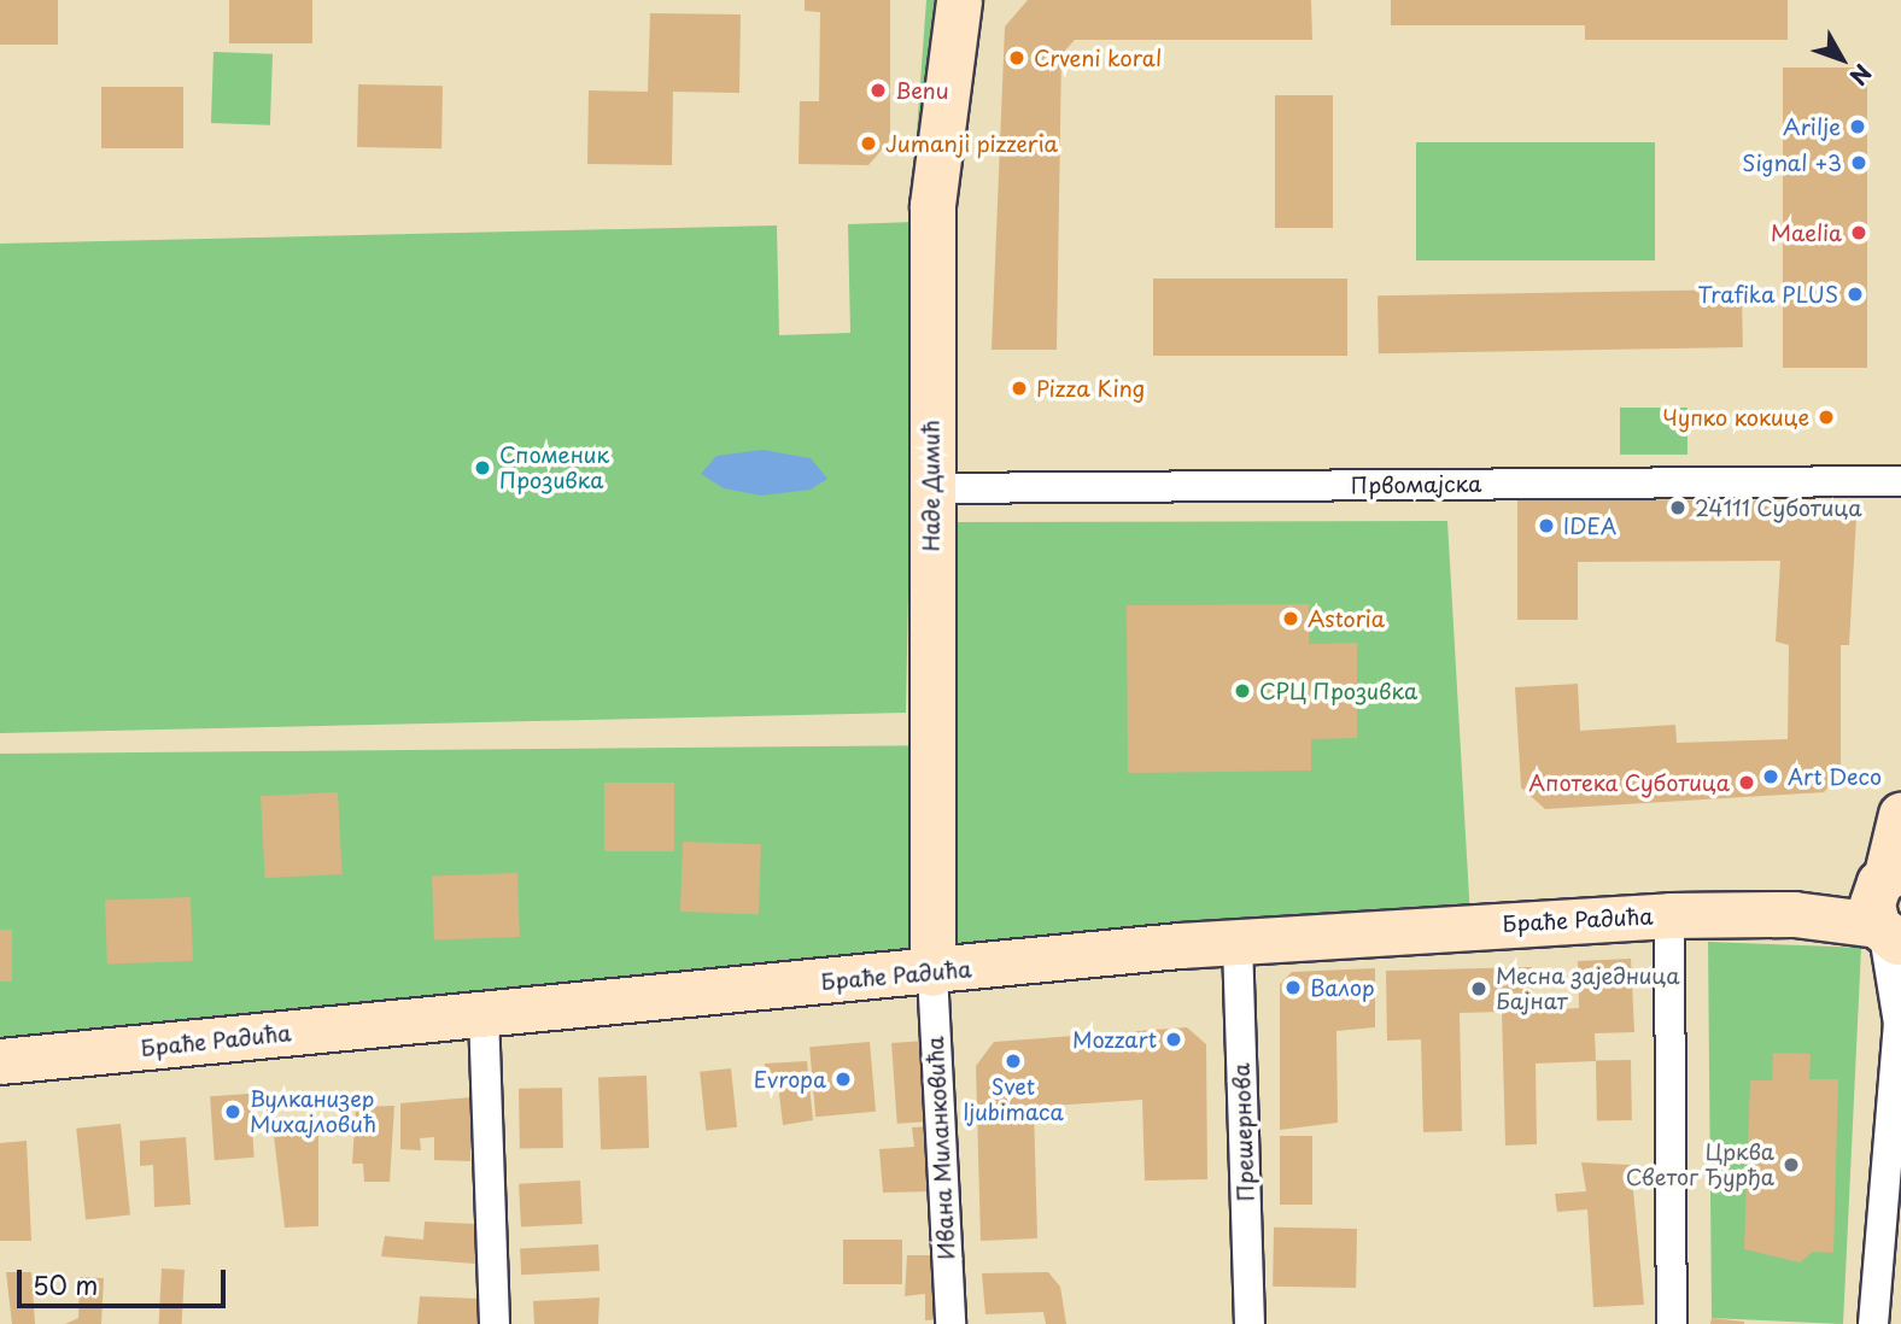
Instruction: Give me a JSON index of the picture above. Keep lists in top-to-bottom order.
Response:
{
  "streets": {
    "street": [
      "Првомајска",
      "Наде Димић",
      "Браће Радића",
      "Прешернова",
      "Ивана Миланковића"
    ]
  },
  "crossings": [
    ["Првомајска", "Наде Димић"],
    ["Наде Димић", "Браће Радића"],
    ["Наде Димић", "Ивана Миланковића"],
    ["Браће Радића", "Прешернова"],
    ["Браће Радића", "Ивана Миланковића"]
  ],
  "places": [
    "Crveni koral",
    "Benu",
    "Arilje",
    "Jumanji pizzeria",
    "Signal +3",
    "Maelia",
    "Trafika PLUS",
    "Pizza King",
    "Чупко кокице",
    "Споменик Прозивка",
    "24111 Суботица",
    "IDEA",
    "Astoria",
    "СРЦ Прозивка",
    "Art Deco",
    "Апотека Суботица",
    "Валор",
    "Месна заједница Бајнат",
    "Mozzart",
    "Svet ljubimaca",
    "Evropa",
    "Вулканизер Михајловић",
    "Црква Светог Ђурђа"
  ],
  "scale_bar": "50 m",
  "north": "bottom right"
}
